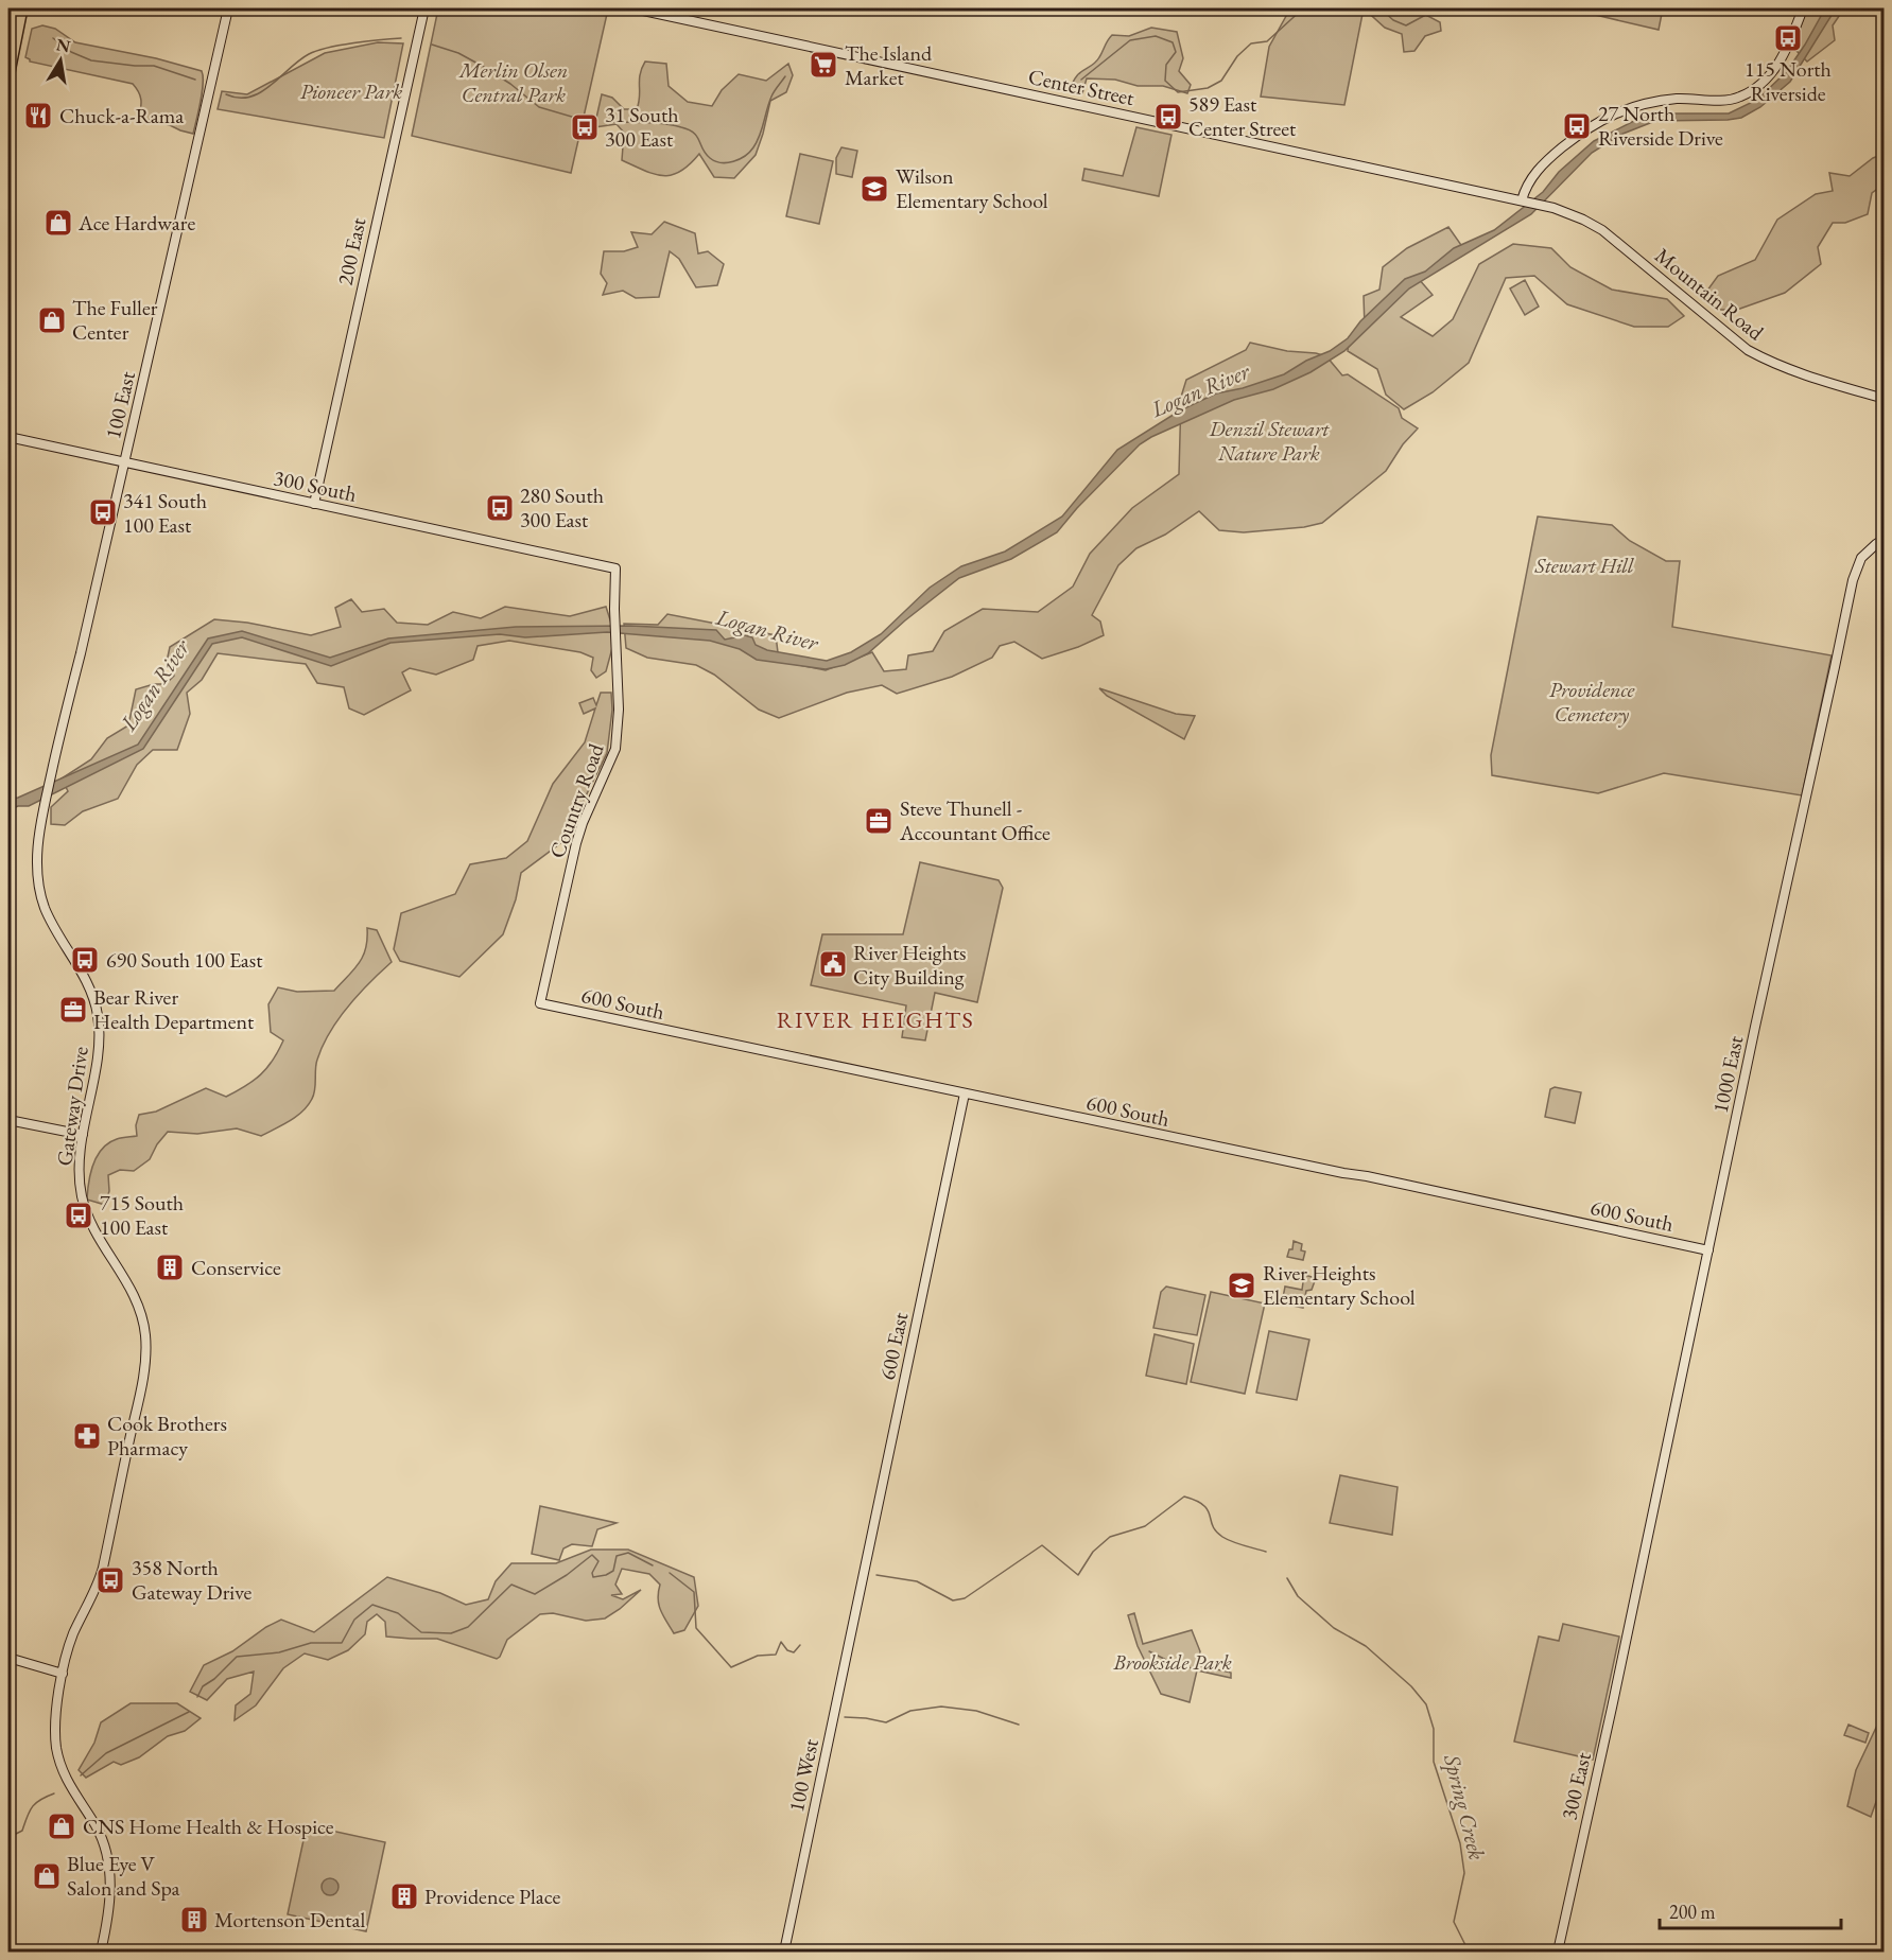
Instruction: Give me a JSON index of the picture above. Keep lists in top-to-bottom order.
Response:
{
  "streets": {
    "street": [
      "Center Street",
      "200 East",
      "Mountain Road",
      "100 East",
      "300 South",
      "Country Road",
      "600 South",
      "1000 East",
      "Gateway Drive",
      "600 East",
      "100 West",
      "300 East"
    ]
  },
  "crossings": [
    ["Center Street", "Mountain Road"],
    ["200 East", "300 South"],
    ["100 East", "300 South"],
    ["100 East", "Gateway Drive"],
    ["300 South", "Country Road"],
    ["Country Road", "600 South"],
    ["600 South", "1000 East"],
    ["600 South", "600 East"],
    ["1000 East", "300 East"],
    ["600 East", "100 West"]
  ],
  "districts": ["RIVER HEIGHTS"],
  "water": ["Logan River", "Spring Creek"],
  "parks": [
    "Merlin Olsen Central Park",
    "Pioneer Park",
    "Denzil Stewart Nature Park",
    "Stewart Hill",
    "Providence Cemetery",
    "Brookside Park"
  ],
  "places": {
    "bus stop": [
      "115 North Riverside",
      "589 East Center Street",
      "27 North Riverside Drive",
      "31 South 300 East",
      "280 South 300 East",
      "341 South 100 East",
      "690 South 100 East",
      "715 South 100 East",
      "358 North Gateway Drive"
    ],
    "supermarket": ["The Island Market"],
    "restaurant": ["Chuck-a-Rama"],
    "school or university": ["Wilson Elementary School", "River Heights Elementary School"],
    "shop": [
      "Ace Hardware",
      "The Fuller Center",
      "CNS Home Health & Hospice",
      "Blue Eye V Salon and Spa"
    ],
    "office": ["Steve Thunell - Accountant Office", "Bear River Health Department"],
    "public building": ["River Heights City Building"],
    "building": ["Conservice", "Providence Place", "Mortenson Dental"],
    "pharmacy": ["Cook Brothers Pharmacy"]
  },
  "scale_bar": "200 m",
  "north": "top"
}
